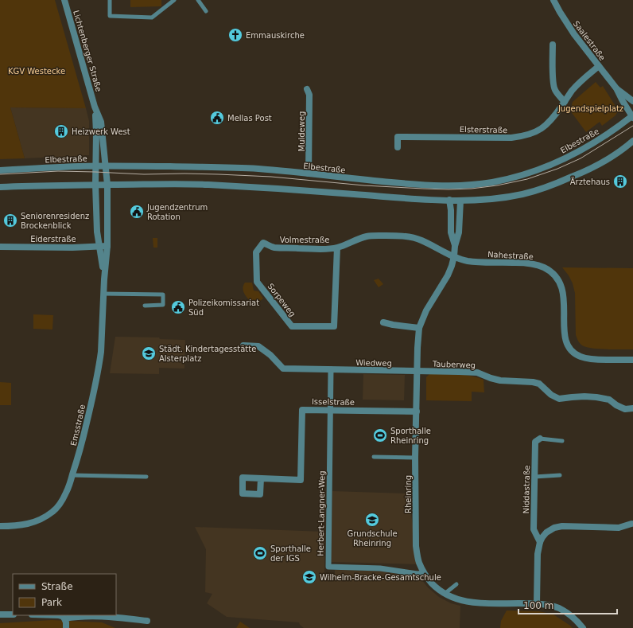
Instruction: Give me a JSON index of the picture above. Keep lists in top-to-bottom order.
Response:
{
  "streets": {
    "street": [
      "Saalestraße",
      "Lichtenberger Straße",
      "Elsterstraße",
      "Muldeweg",
      "Elbestraße",
      "Eiderstraße",
      "Volmestraße",
      "Nahestraße",
      "Sorpeweg",
      "Wiedweg",
      "Tauberweg",
      "Isselstraße",
      "Emsstraße",
      "Niddastraße",
      "Rheinring",
      "Herbert-Langner-Weg"
    ]
  },
  "crossings": [
    ["Saalestraße", "Elsterstraße"],
    ["Saalestraße", "Elbestraße"],
    ["Lichtenberger Straße", "Elbestraße"],
    ["Lichtenberger Straße", "Emsstraße"],
    ["Muldeweg", "Elbestraße"],
    ["Eiderstraße", "Emsstraße"],
    ["Volmestraße", "Nahestraße"],
    ["Volmestraße", "Sorpeweg"],
    ["Volmestraße", "Rheinring"],
    ["Nahestraße", "Rheinring"],
    ["Wiedweg", "Tauberweg"],
    ["Wiedweg", "Rheinring"],
    ["Wiedweg", "Herbert-Langner-Weg"],
    ["Tauberweg", "Rheinring"],
    ["Isselstraße", "Rheinring"],
    ["Isselstraße", "Herbert-Langner-Weg"],
    ["Rheinring", "Herbert-Langner-Weg"]
  ],
  "parks": ["KGV Westecke", "Jugendspielplatz"],
  "places": {
    "church": ["Emmauskirche"],
    "public building": ["Mellas Post", "Jugendzentrum Rotation", "Polizeikomissariat Süd"],
    "building": ["Heizwerk West", "Ärztehaus", "Seniorenresidenz Brockenblick"],
    "school or university": ["Städt. Kindertagesstätte Alsterplatz", "Grundschule Rheinring", "Wilhelm-Bracke-Gesamtschule"],
    "sports": ["Sporthalle Rheinring", "Sporthalle der IGS"]
  },
  "legend": ["Straße", "Park"],
  "scale_bar": "100 m"
}
